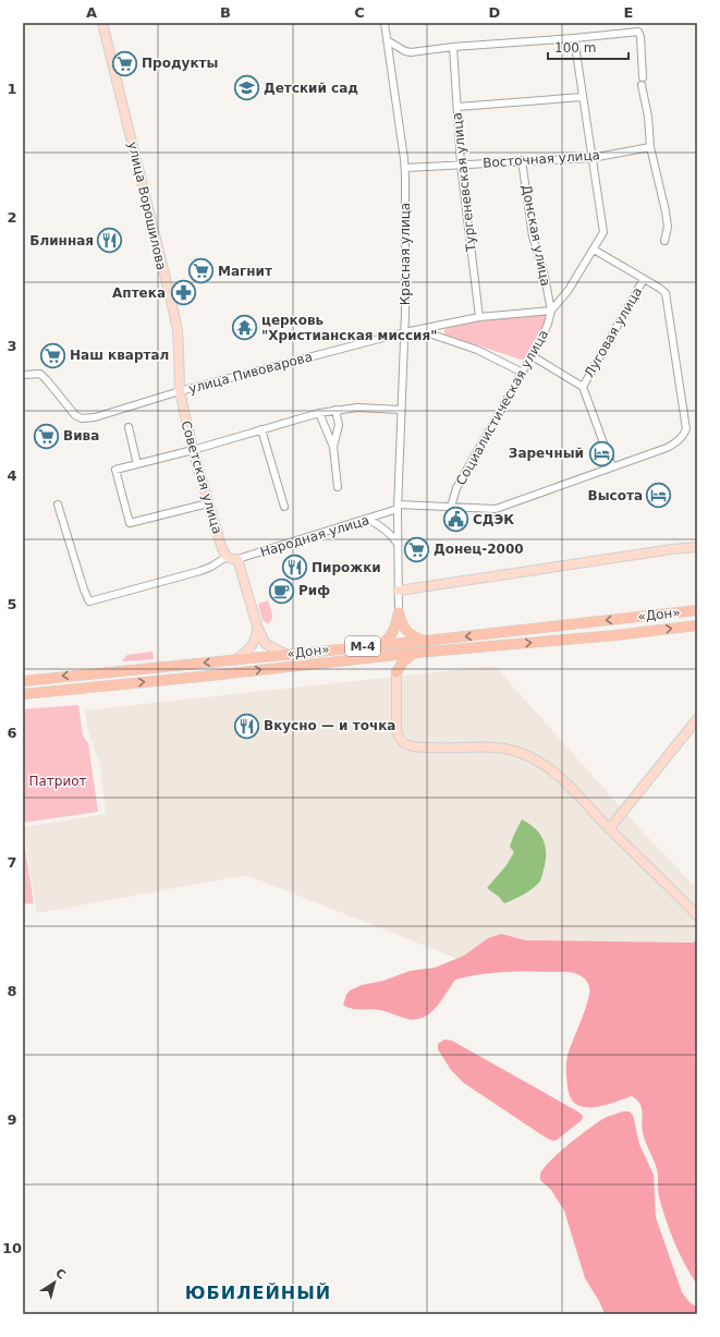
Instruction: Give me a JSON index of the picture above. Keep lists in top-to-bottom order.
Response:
{
  "streets": {
    "highway": ["«Дон»", "М-4"],
    "main road": ["улица Ворошилова", "Советская улица"],
    "street": [
      "Восточная улица",
      "Тургеневская улица",
      "Донская улица",
      "Красная улица",
      "Луговая улица",
      "улица Пивоварова",
      "Социалистическая улица",
      "Народная улица"
    ]
  },
  "crossings": [
    ["Восточная улица", "Тургеневская улица"],
    ["Восточная улица", "Донская улица"],
    ["Восточная улица", "Красная улица"],
    ["Восточная улица", "Социалистическая улица"],
    ["Тургеневская улица", "улица Пивоварова"],
    ["улица Ворошилова", "улица Пивоварова"],
    ["улица Ворошилова", "Советская улица"],
    ["Донская улица", "улица Пивоварова"],
    ["Донская улица", "Социалистическая улица"],
    ["Красная улица", "улица Пивоварова"],
    ["Красная улица", "Народная улица"],
    ["улица Пивоварова", "Социалистическая улица"],
    ["улица Пивоварова", "Советская улица"],
    ["Советская улица", "Народная улица"],
    ["Советская улица", "«Дон»"]
  ],
  "districts": ["ЮБИЛЕЙНЫЙ"],
  "parks": ["Патриот"],
  "places": {
    "supermarket": [
      "Продукты",
      "Магнит",
      "Наш квартал",
      "Вива",
      "Донец-2000"
    ],
    "school or university": ["Детский сад"],
    "restaurant": ["Блинная", "Пирожки", "Вкусно — и точка"],
    "pharmacy": ["Аптека"],
    "temple": ["церковь \"Христианская миссия\""],
    "hotel": ["Заречный", "Высота"],
    "public building": ["СДЭК"],
    "cafe": ["Риф"]
  },
  "scale_bar": "100 m",
  "north": "top right",
  "grid": {
    "columns": [
      "A",
      "B",
      "C",
      "D",
      "E"
    ],
    "rows": [
      "1",
      "2",
      "3",
      "4",
      "5",
      "6",
      "7",
      "8",
      "9",
      "10"
    ]
  }
}
